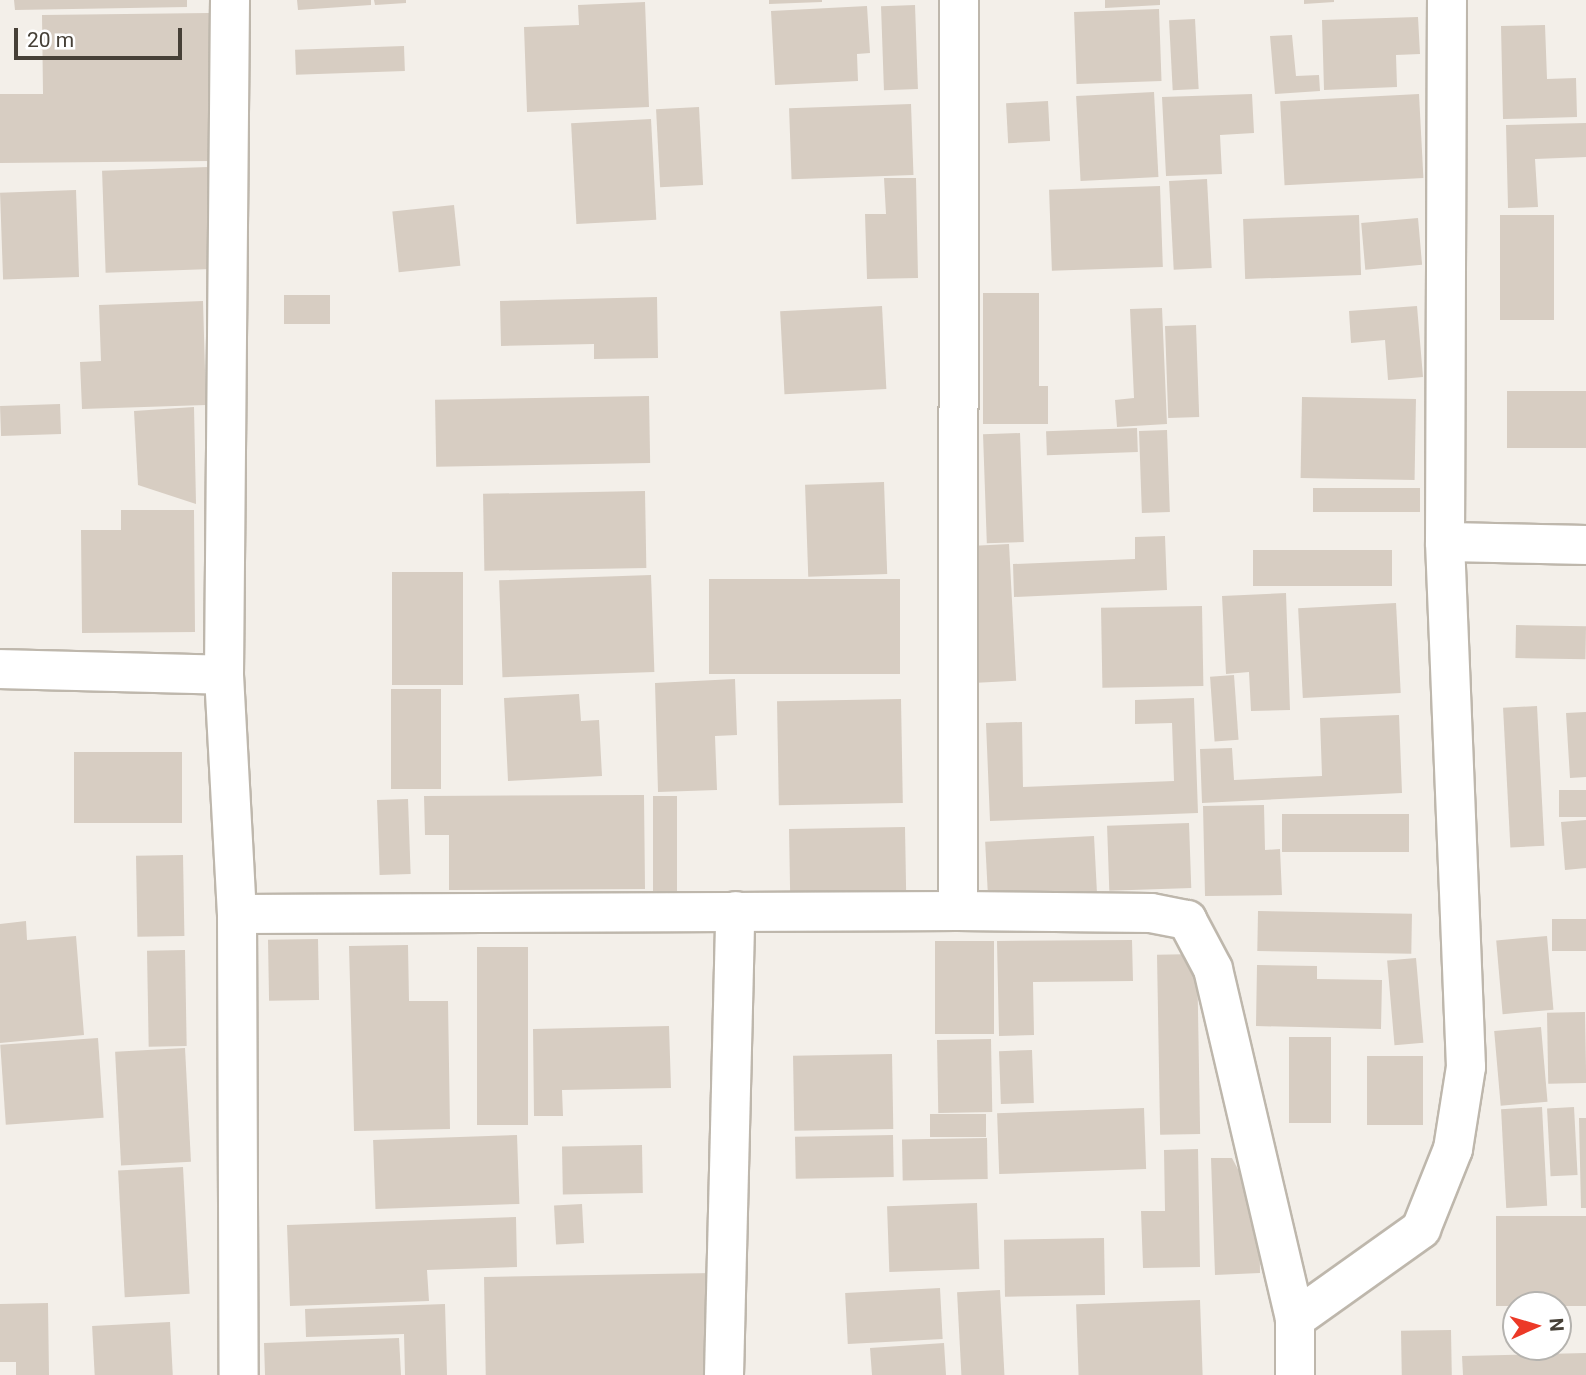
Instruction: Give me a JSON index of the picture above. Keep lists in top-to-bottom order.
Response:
{
  "scale_bar": "20 m",
  "north": "right"
}
